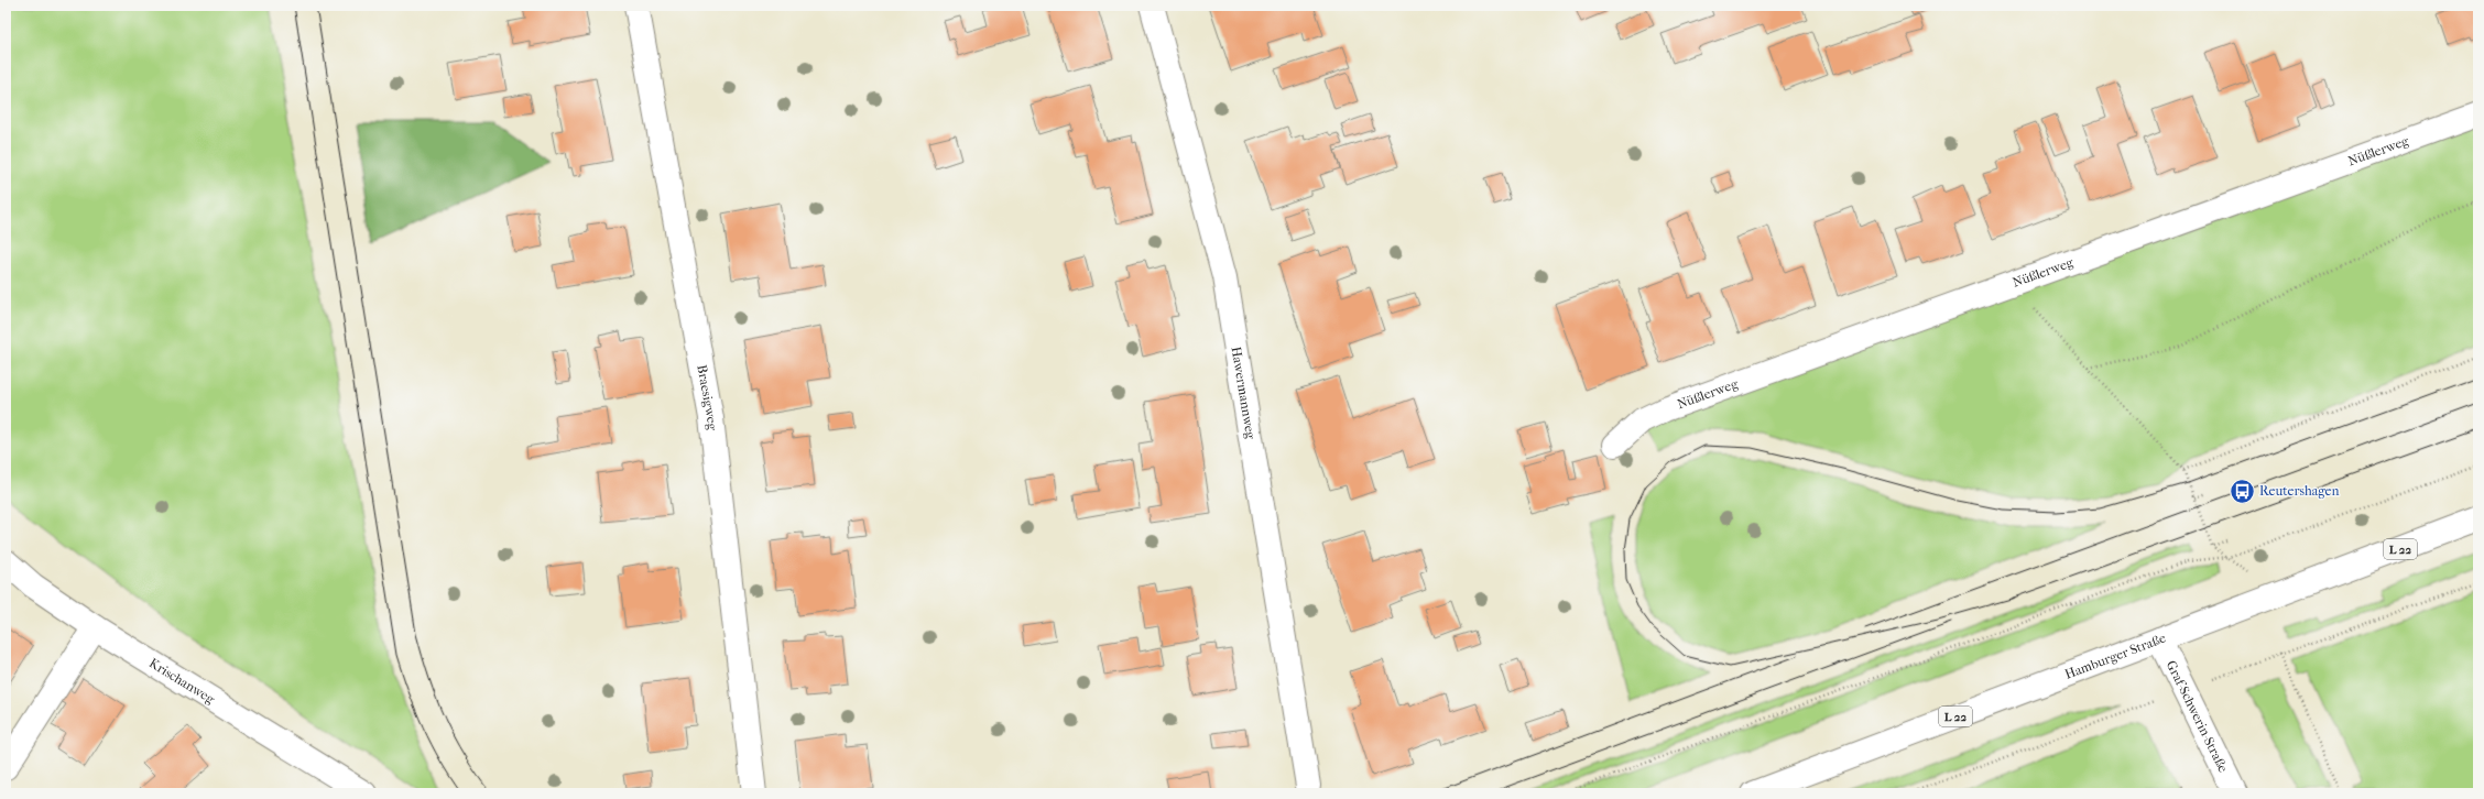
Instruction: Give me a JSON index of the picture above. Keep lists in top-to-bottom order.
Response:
{
  "streets": {
    "street": [
      "Nüßlerweg",
      "Hawermannweg",
      "Braesigweg",
      "L 22",
      "Hamburger Straße",
      "Krischanweg",
      "Graf-Schwerin-Straße"
    ]
  },
  "crossings": [
    ["Hamburger Straße", "Graf-Schwerin-Straße"]
  ],
  "places": {
    "bus stop": ["Reutershagen"]
  }
}
